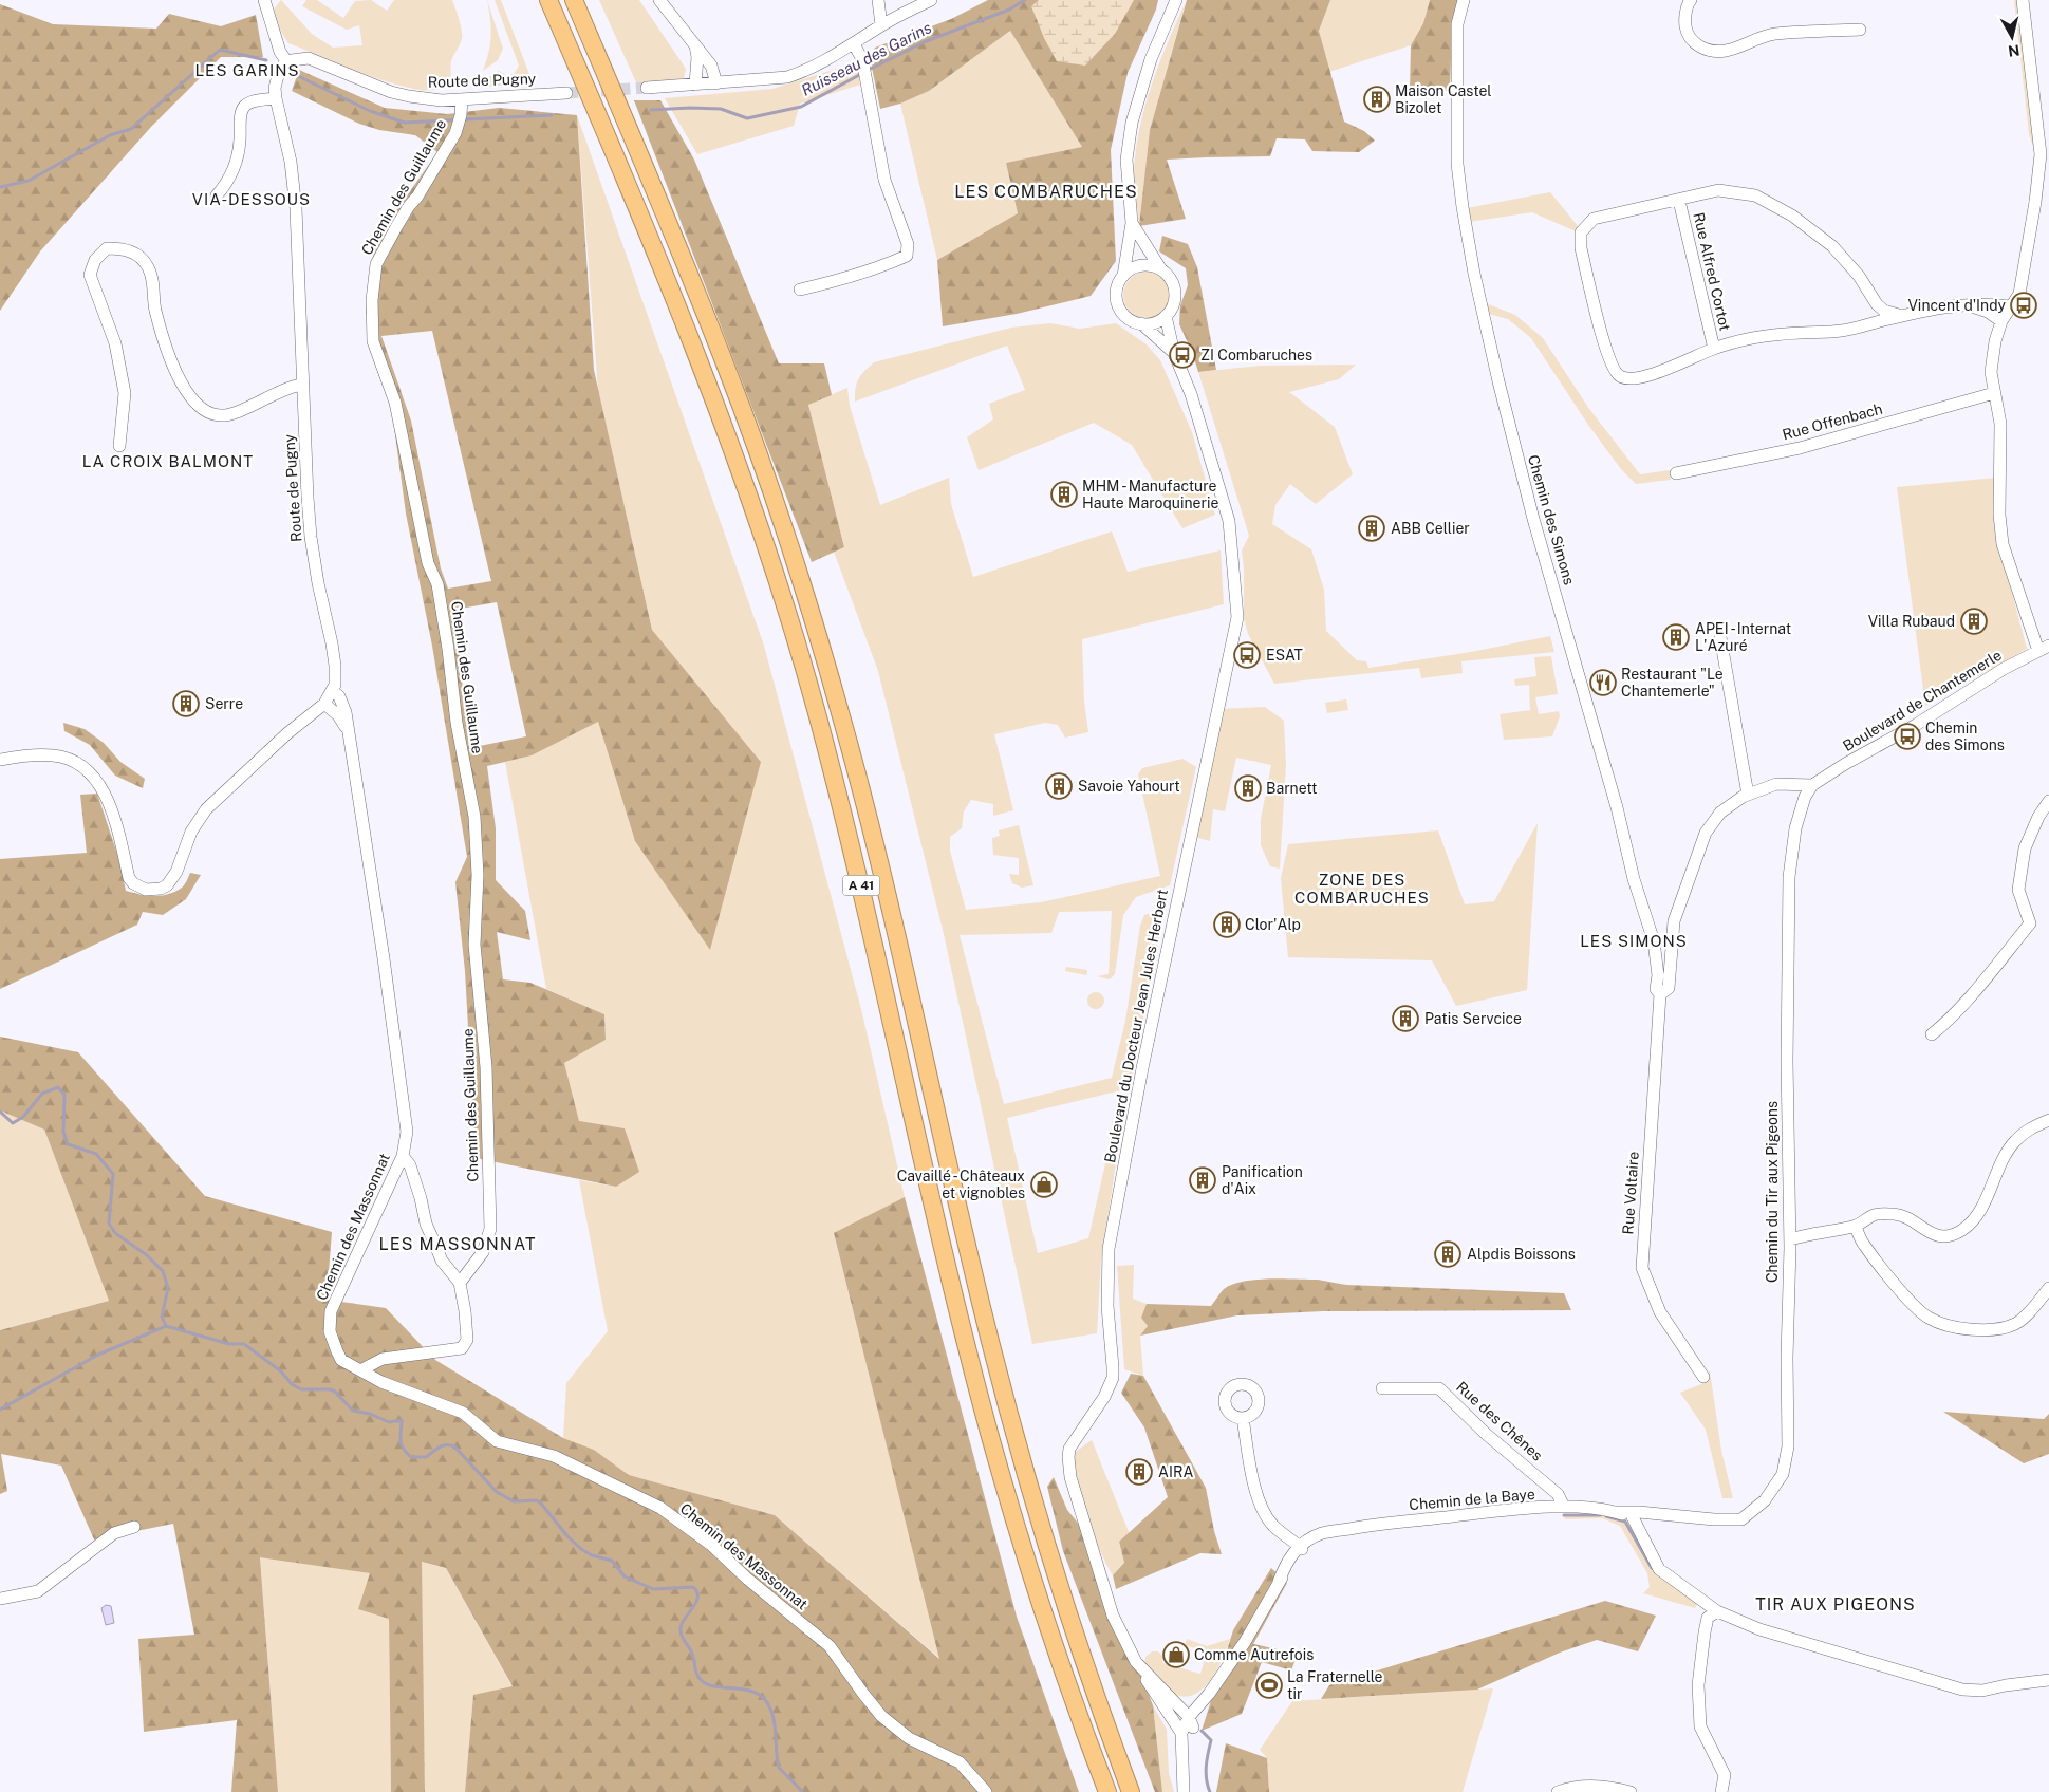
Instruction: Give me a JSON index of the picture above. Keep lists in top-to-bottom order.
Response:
{
  "streets": {
    "highway": ["A 41"],
    "street": [
      "Route de Pugny",
      "Chemin des Guillaume",
      "Rue Alfred Cortot",
      "Rue Offenbach",
      "Chemin des Simons",
      "Boulevard de Chantemerle",
      "Boulevard du Docteur Jean Jules Herbert",
      "Chemin du Tir aux Pigeons",
      "Rue Voltaire",
      "Chemin des Massonnat",
      "Rue des Chênes",
      "Chemin de la Baye"
    ]
  },
  "crossings": [
    ["Route de Pugny", "Chemin des Guillaume"],
    ["Route de Pugny", "Chemin des Massonnat"],
    ["Chemin des Simons", "Rue Voltaire"],
    ["Boulevard de Chantemerle", "Chemin du Tir aux Pigeons"],
    ["Chemin du Tir aux Pigeons", "Chemin de la Baye"],
    ["Rue des Chênes", "Chemin de la Baye"]
  ],
  "districts": [
    "LES GARINS",
    "LES COMBARUCHES",
    "VIA-DESSOUS",
    "LA CROIX BALMONT",
    "ZONE DES COMBARUCHES",
    "LES SIMONS",
    "LES MASSONNAT",
    "TIR AUX PIGEONS"
  ],
  "water": ["Ruisseau des Garins"],
  "places": {
    "building": [
      "Maison Castel Bizolet",
      "MHM - Manufacture Haute Maroquinerie",
      "ABB Cellier",
      "Villa Rubaud",
      "APEI - Internat L'Azuré",
      "Serre",
      "Savoie Yahourt",
      "Barnett",
      "Clor'Alp",
      "Patis Servcice",
      "Panification d'Aix",
      "Alpdis Boissons",
      "AIRA"
    ],
    "bus stop": [
      "Vincent d'Indy",
      "ZI Combaruches",
      "ESAT",
      "Chemin des Simons"
    ],
    "restaurant": ["Restaurant \"Le Chantemerle\""],
    "shop": ["Cavaillé - Châteaux et vignobles", "Comme Autrefois"],
    "sports": ["La Fraternelle tir"]
  },
  "north": "bottom"
}
